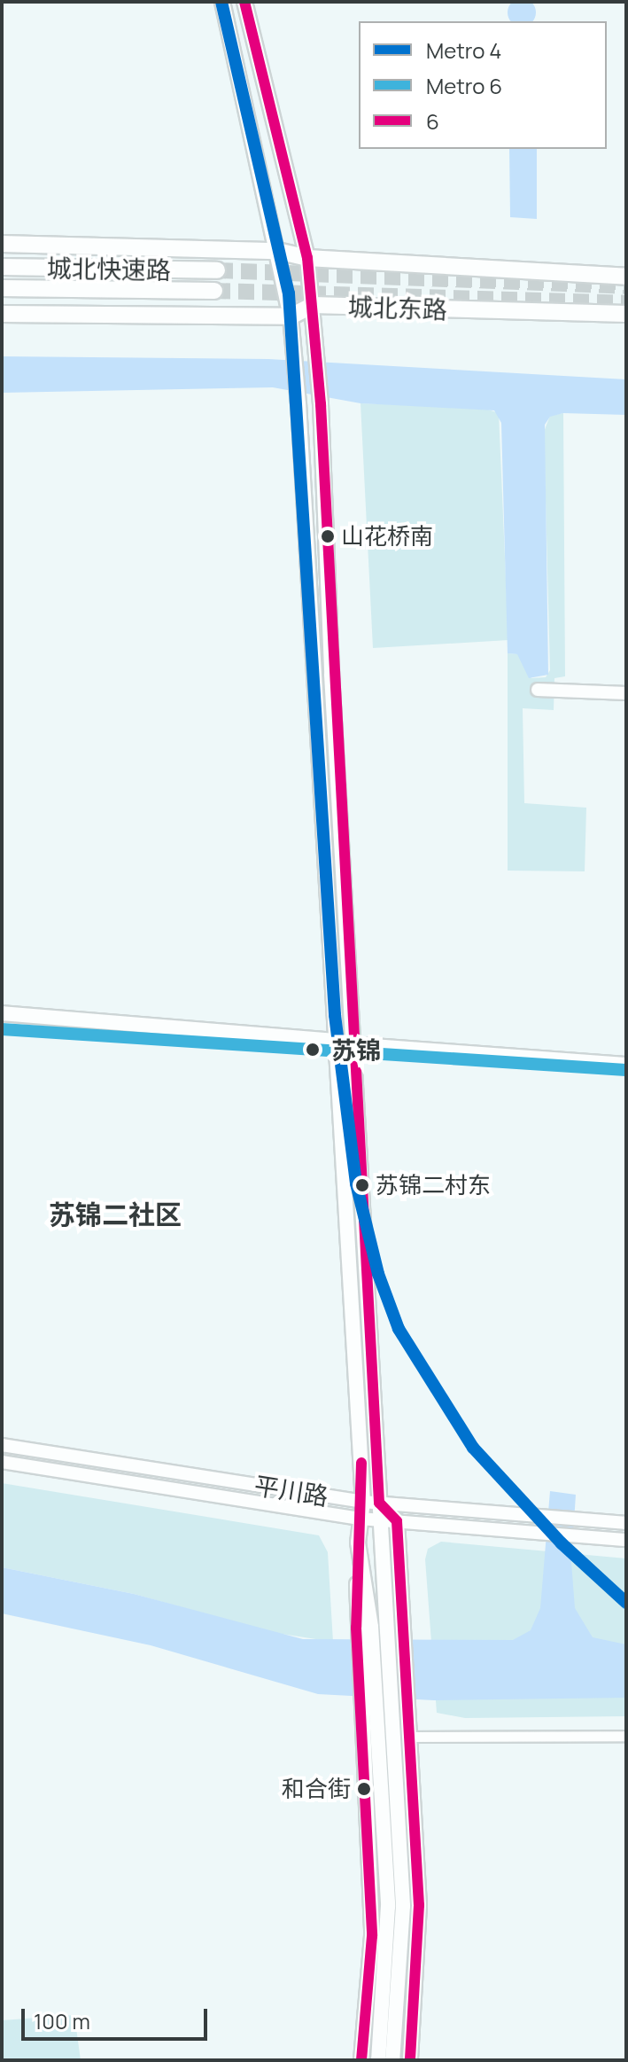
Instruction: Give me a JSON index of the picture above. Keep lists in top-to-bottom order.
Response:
{
  "streets": {
    "main road": ["城北快速路", "城北东路"],
    "street": ["平川路"]
  },
  "districts": ["苏锦二社区"],
  "places": [
    "山花桥南",
    "苏锦",
    "苏锦二村东",
    "和合街"
  ],
  "lines": ["metro line 4", "transit line 6", "metro line 6"],
  "legend": ["Metro 4", "Metro 6", "6"],
  "scale_bar": "100 m"
}
